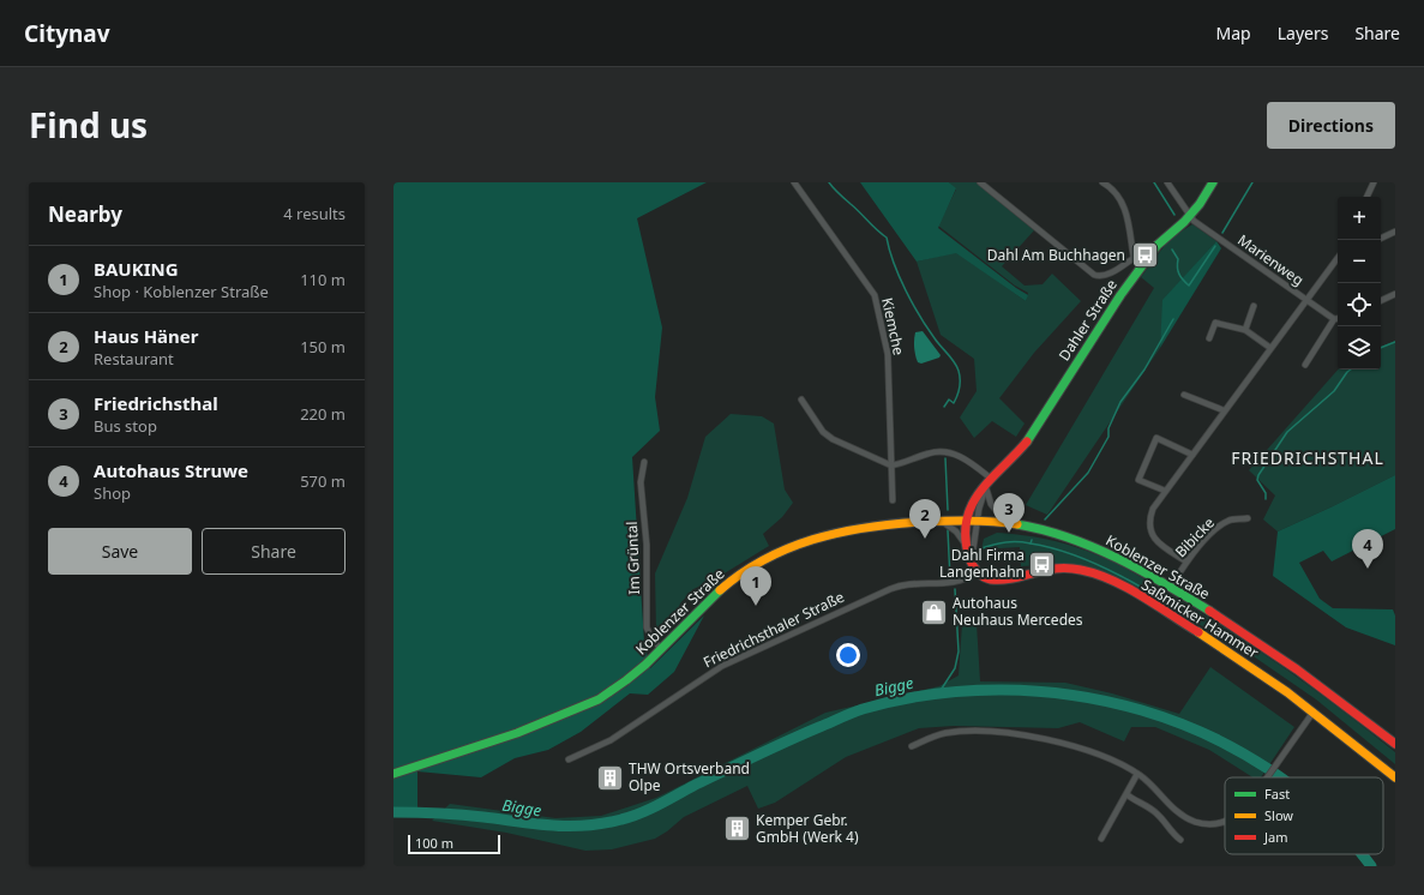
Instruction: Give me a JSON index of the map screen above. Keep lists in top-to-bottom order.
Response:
{
  "streets": {
    "main road": ["Dahler Straße", "Koblenzer Straße", "Saßmicker Hammer"],
    "street": [
      "Marienweg",
      "Kiemche",
      "Bibicke",
      "Im Grüntal",
      "Friedrichsthaler Straße"
    ]
  },
  "crossings": [
    ["Marienweg", "Dahler Straße"],
    ["Dahler Straße", "Koblenzer Straße"],
    ["Bibicke", "Koblenzer Straße"],
    ["Im Grüntal", "Koblenzer Straße"],
    ["Saßmicker Hammer", "Friedrichsthaler Straße"]
  ],
  "districts": ["FRIEDRICHSTHAL"],
  "water": ["Bigge"],
  "places": {
    "bus stop": ["Dahl Am Buchhagen", "Dahl Firma Langenhahn"],
    "shop": ["Autohaus Neuhaus Mercedes"],
    "building": ["THW Ortsverband Olpe", "Kemper Gebr. GmbH (Werk 4)"]
  },
  "legend": ["Fast", "Slow", "Jam"],
  "scale_bar": "100 m",
  "page": {
    "header": "Citynav",
    "nav": ["Map", "Layers", "Share"],
    "title": "Find us",
    "buttons": [
      "Directions",
      ["Save", "Share"]
    ],
    "heading": ["Nearby", "4 results"],
    "map_buttons": ["+", "−"],
    "list": [
      {
        "mark": "1",
        "name": "BAUKING",
        "note": "Shop · Koblenzer Straße",
        "value": "110 m"
      },
      {
        "mark": "2",
        "name": "Haus Häner",
        "note": "Restaurant",
        "value": "150 m"
      },
      {
        "mark": "3",
        "name": "Friedrichsthal",
        "note": "Bus stop",
        "value": "220 m"
      },
      {
        "mark": "4",
        "name": "Autohaus Struwe",
        "note": "Shop",
        "value": "570 m"
      }
    ],
    "pins": [
      "3",
      "2",
      "4",
      "1"
    ],
    "scale": "100 m"
  }
}
